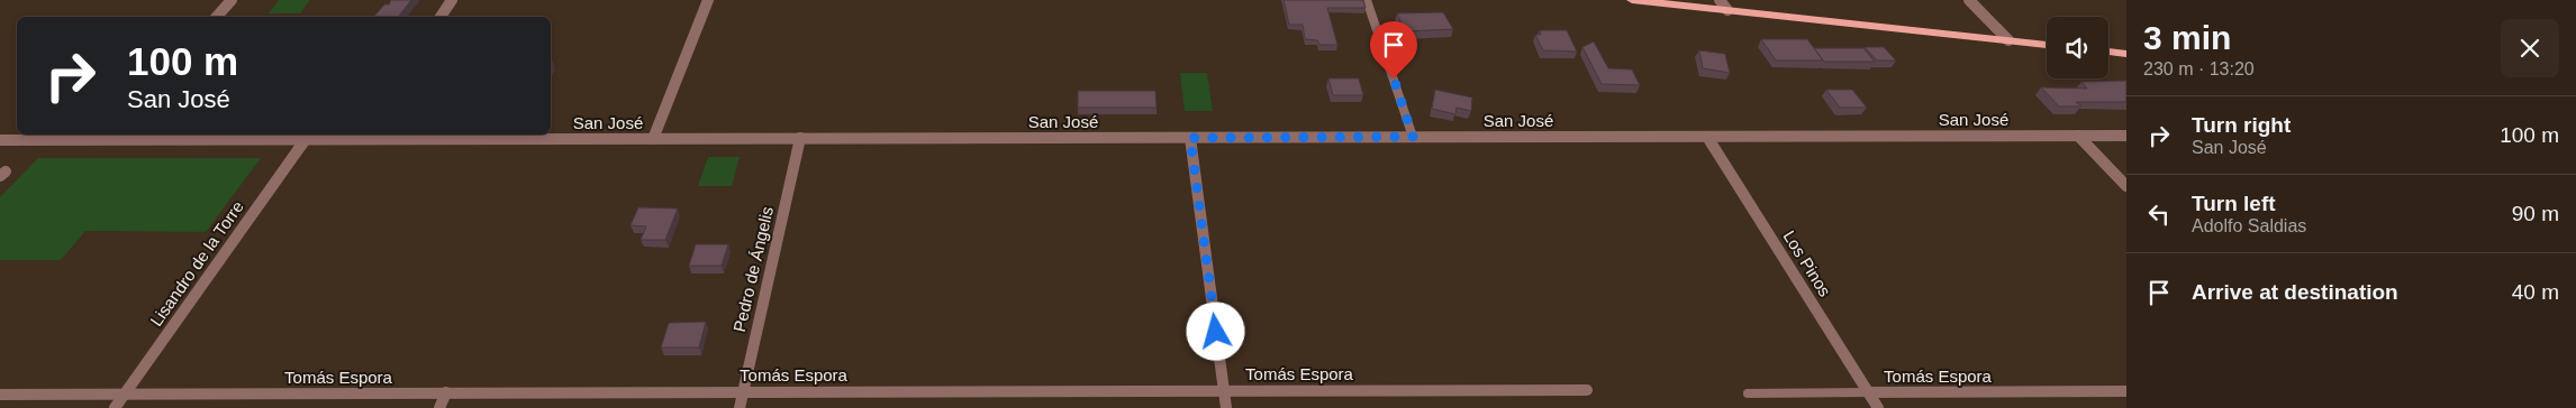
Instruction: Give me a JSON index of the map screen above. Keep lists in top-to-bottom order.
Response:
{
  "streets": {
    "street": [
      "San José",
      "Lisandro de la Torre",
      "Los Pinos",
      "Pedro de Ángelis",
      "Tomás Espora"
    ]
  },
  "crossings": [
    ["San José", "Lisandro de la Torre"],
    ["San José", "Los Pinos"],
    ["San José", "Pedro de Ángelis"],
    ["Lisandro de la Torre", "Tomás Espora"],
    ["Los Pinos", "Tomás Espora"],
    ["Pedro de Ángelis", "Tomás Espora"]
  ],
  "page": {
    "heading": ["3 min", "230 m · 13:20"],
    "turn": ["100 m", "San José"],
    "list": [
      {
        "name": "Turn right",
        "note": "San José",
        "value": "100 m"
      },
      {
        "name": "Turn left",
        "note": "Adolfo Saldias",
        "value": "90 m"
      },
      {
        "name": "Arrive at destination",
        "value": "40 m"
      }
    ]
  }
}
